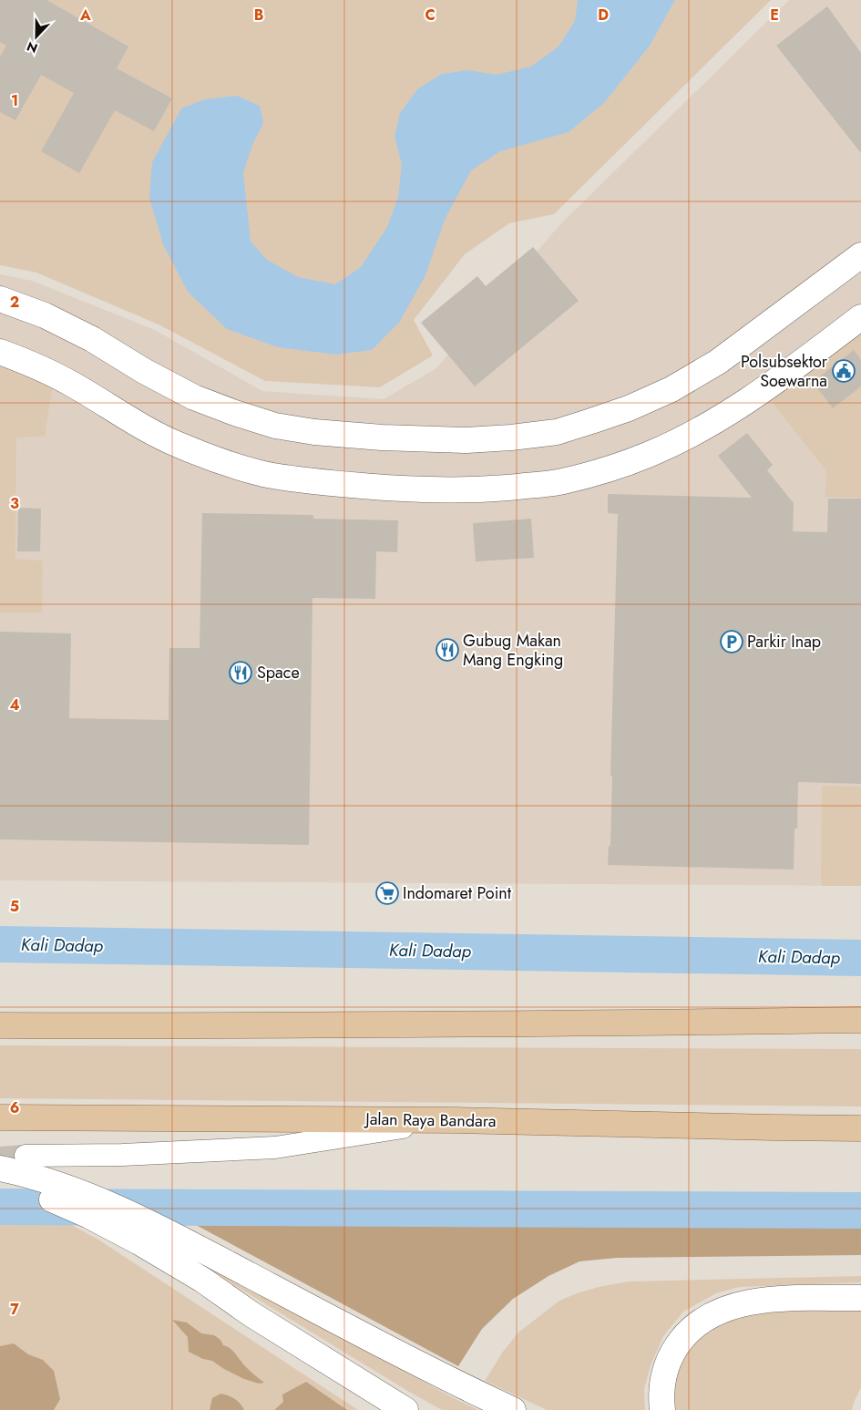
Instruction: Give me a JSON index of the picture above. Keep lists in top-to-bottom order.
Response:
{
  "streets": {
    "main road": ["Jalan Raya Bandara"]
  },
  "water": ["Kali Dadap"],
  "places": {
    "public building": ["Polsubsektor Soewarna"],
    "parking": ["Parkir Inap"],
    "restaurant": ["Gubug Makan Mang Engking", "Space"],
    "supermarket": ["Indomaret Point"]
  },
  "north": "bottom",
  "grid": {
    "columns": [
      "A",
      "B",
      "C",
      "D",
      "E"
    ],
    "rows": [
      "1",
      "2",
      "3",
      "4",
      "5",
      "6",
      "7"
    ]
  }
}
